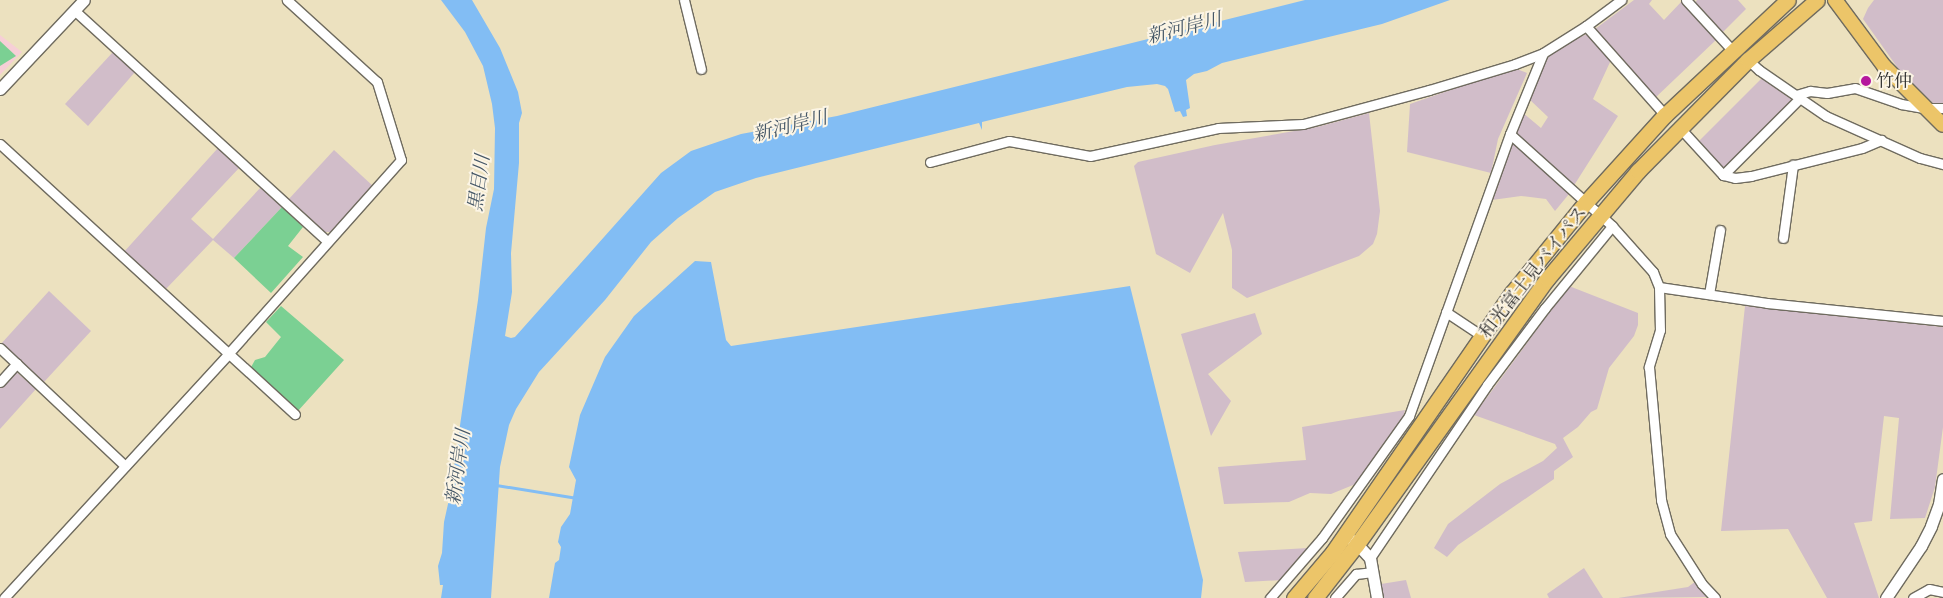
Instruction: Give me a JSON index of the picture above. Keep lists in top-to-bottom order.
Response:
{
  "streets": {
    "highway": ["和光富士見バイパス"]
  },
  "water": ["新河岸川", "黒目川"],
  "places": ["竹仲"]
}
